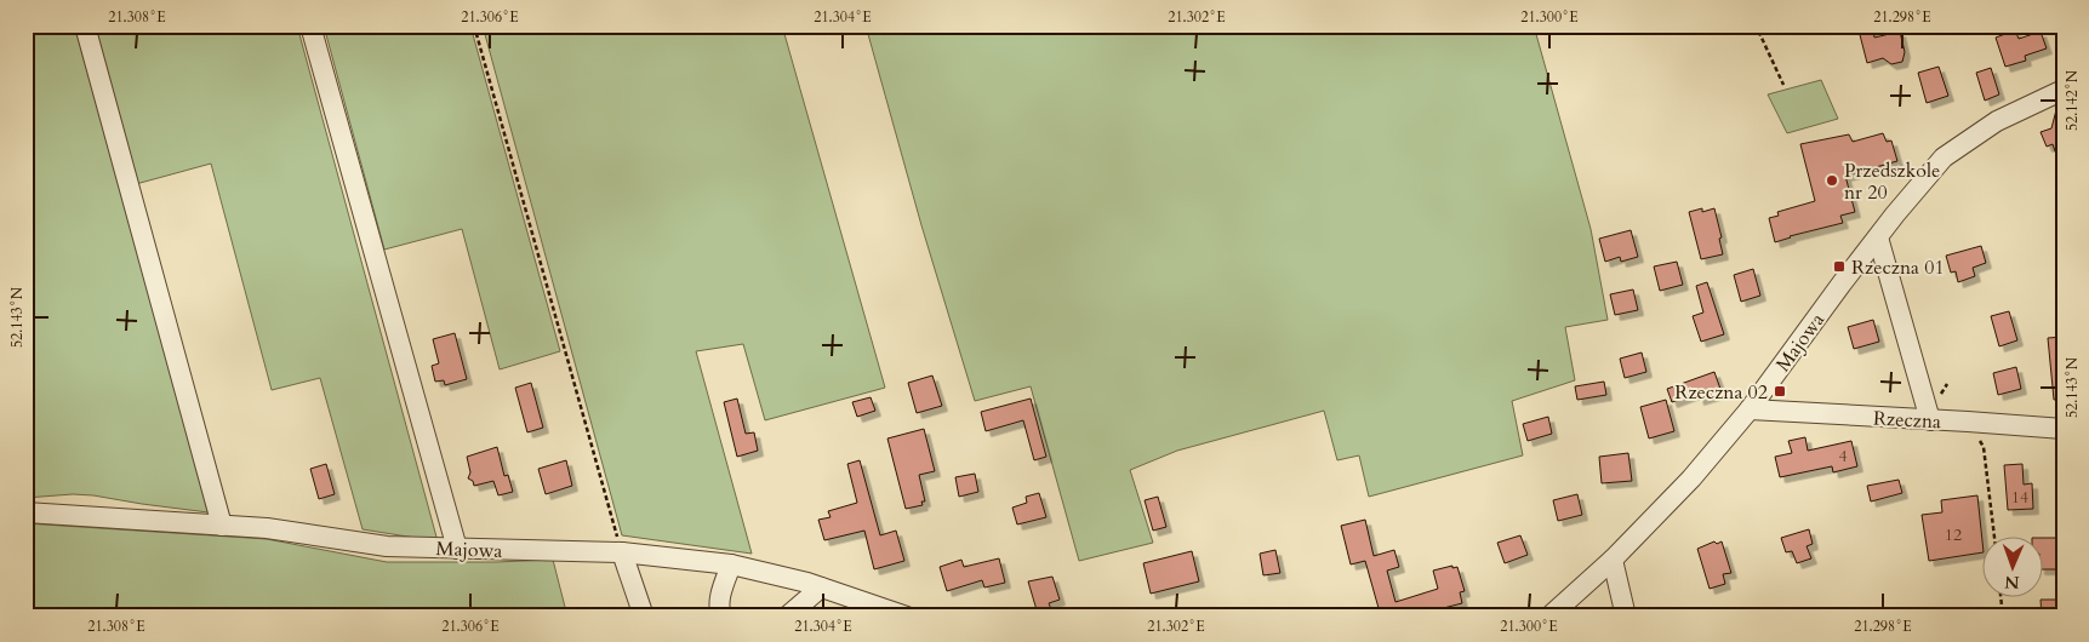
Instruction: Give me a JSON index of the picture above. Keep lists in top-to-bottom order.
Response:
{
  "streets": {
    "street": ["Majowa", "Rzeczna"]
  },
  "crossings": [
    ["Majowa", "Rzeczna"]
  ],
  "places": {
    "other": ["Przedszkole nr 20"],
    "transit": ["Rzeczna 01", "Rzeczna 02"]
  },
  "house_numbers": ["4", "14", "12"],
  "north": "bottom",
  "coordinates": [
    "21.308°E",
    "21.306°E",
    "21.304°E",
    "21.302°E",
    "21.300°E",
    "21.298°E",
    "52.142°N",
    "52.143°N"
  ]
}
